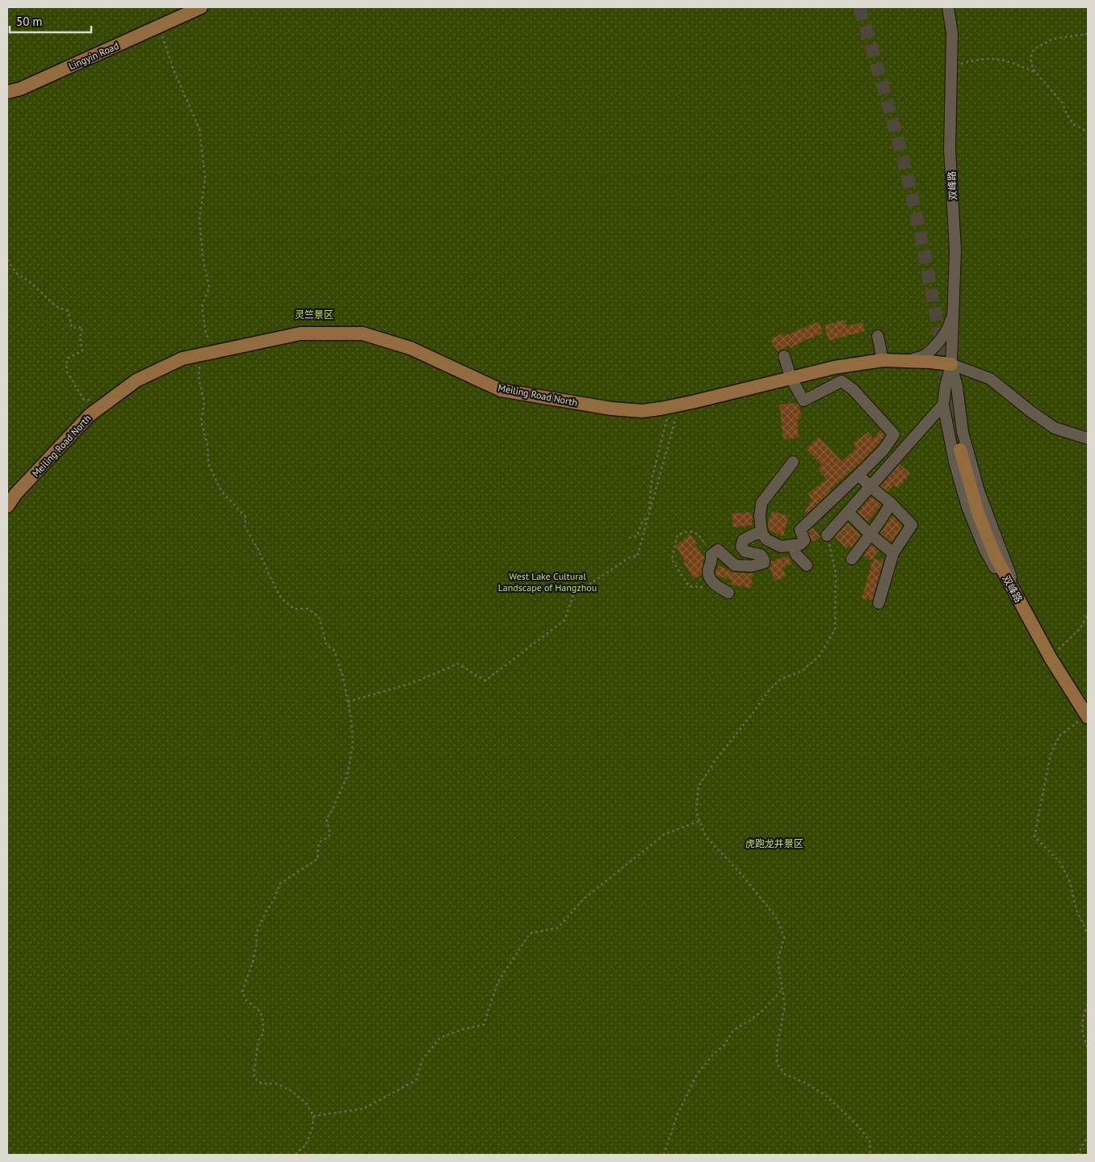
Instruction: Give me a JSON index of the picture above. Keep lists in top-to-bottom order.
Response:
{
  "streets": {
    "main road": ["Lingyin Road", "双峰路", "Meiling Road North"]
  },
  "crossings": [
    ["双峰路", "Meiling Road North"]
  ],
  "parks": ["灵竺景区", "West Lake Cultural Landscape of Hangzhou", "虎跑龙井景区"],
  "scale_bar": "50 m"
}
